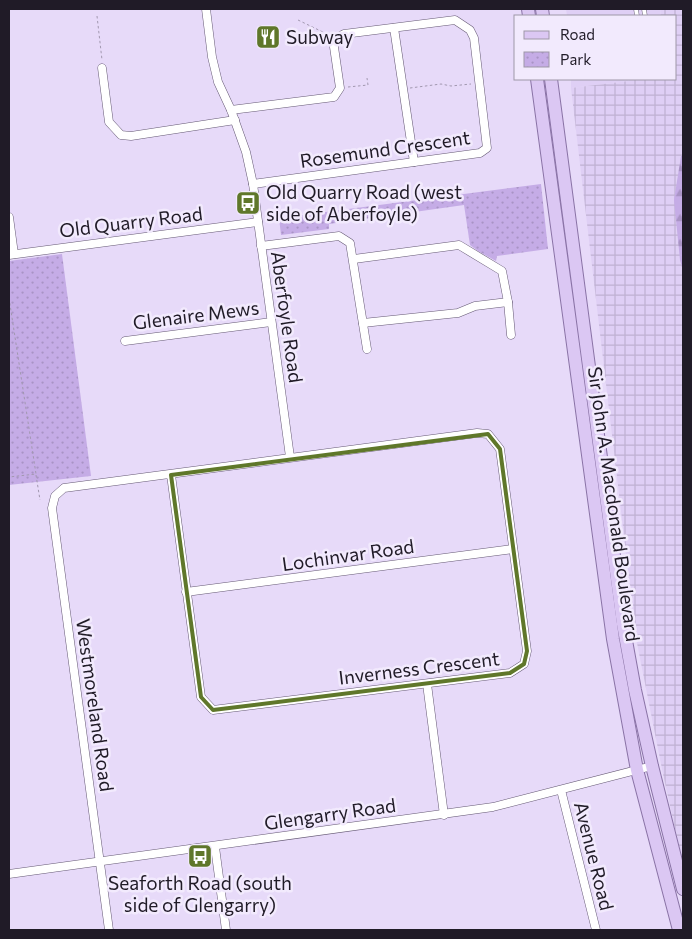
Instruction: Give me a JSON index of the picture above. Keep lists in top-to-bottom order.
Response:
{
  "streets": {
    "main road": ["Sir John A. Macdonald Boulevard"],
    "street": [
      "Rosemund Crescent",
      "Old Quarry Road",
      "Glenaire Mews",
      "Aberfoyle Road",
      "Lochinvar Road",
      "Inverness Crescent",
      "Westmoreland Road",
      "Glengarry Road",
      "Avenue Road"
    ]
  },
  "crossings": [
    ["Rosemund Crescent", "Aberfoyle Road"],
    ["Old Quarry Road", "Aberfoyle Road"],
    ["Glenaire Mews", "Aberfoyle Road"],
    ["Aberfoyle Road", "Inverness Crescent"],
    ["Sir John A. Macdonald Boulevard", "Glengarry Road"],
    ["Lochinvar Road", "Inverness Crescent"],
    ["Inverness Crescent", "Westmoreland Road"],
    ["Westmoreland Road", "Glengarry Road"],
    ["Glengarry Road", "Avenue Road"]
  ],
  "places": {
    "restaurant": ["Subway"],
    "bus stop": ["Old Quarry Road (west side of Aberfoyle)", "Seaforth Road (south side of Glengarry)"]
  },
  "legend": ["Road", "Park"]
}
